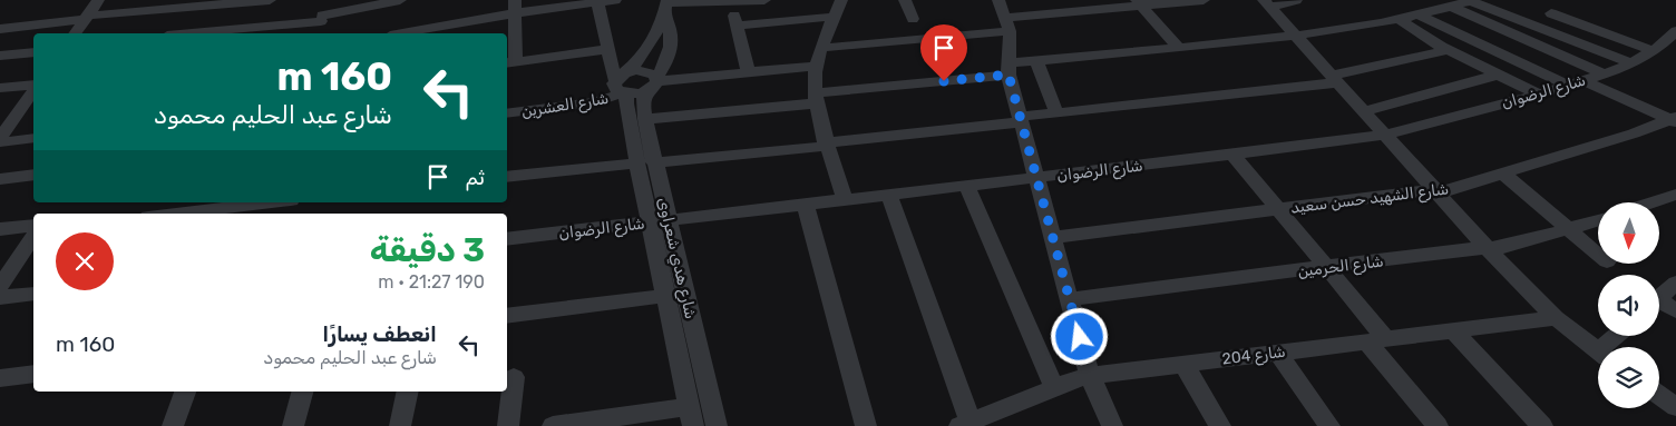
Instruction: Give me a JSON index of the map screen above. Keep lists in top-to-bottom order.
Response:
{
  "streets": {
    "street": [
      "شارع الرضوان",
      "شارع العشرين",
      "شارع الشهيد حسن سعيد",
      "شارع هدي شعراوى",
      "شارع الحرمين",
      "شارع 204"
    ]
  },
  "crossings": [
    ["شارع الرضوان", "شارع هدي شعراوى"],
    ["شارع العشرين", "شارع هدي شعراوى"]
  ],
  "north": "bottom",
  "page": {
    "turn": ["160 m", "شارع عبد الحليم محمود"],
    "then": "ثم",
    "heading": ["3 دقيقة", "190 m · 21:27"],
    "list": [
      {
        "name": "انعطف يسارًا",
        "note": "شارع عبد الحليم محمود",
        "value": "160 m"
      }
    ]
  }
}
